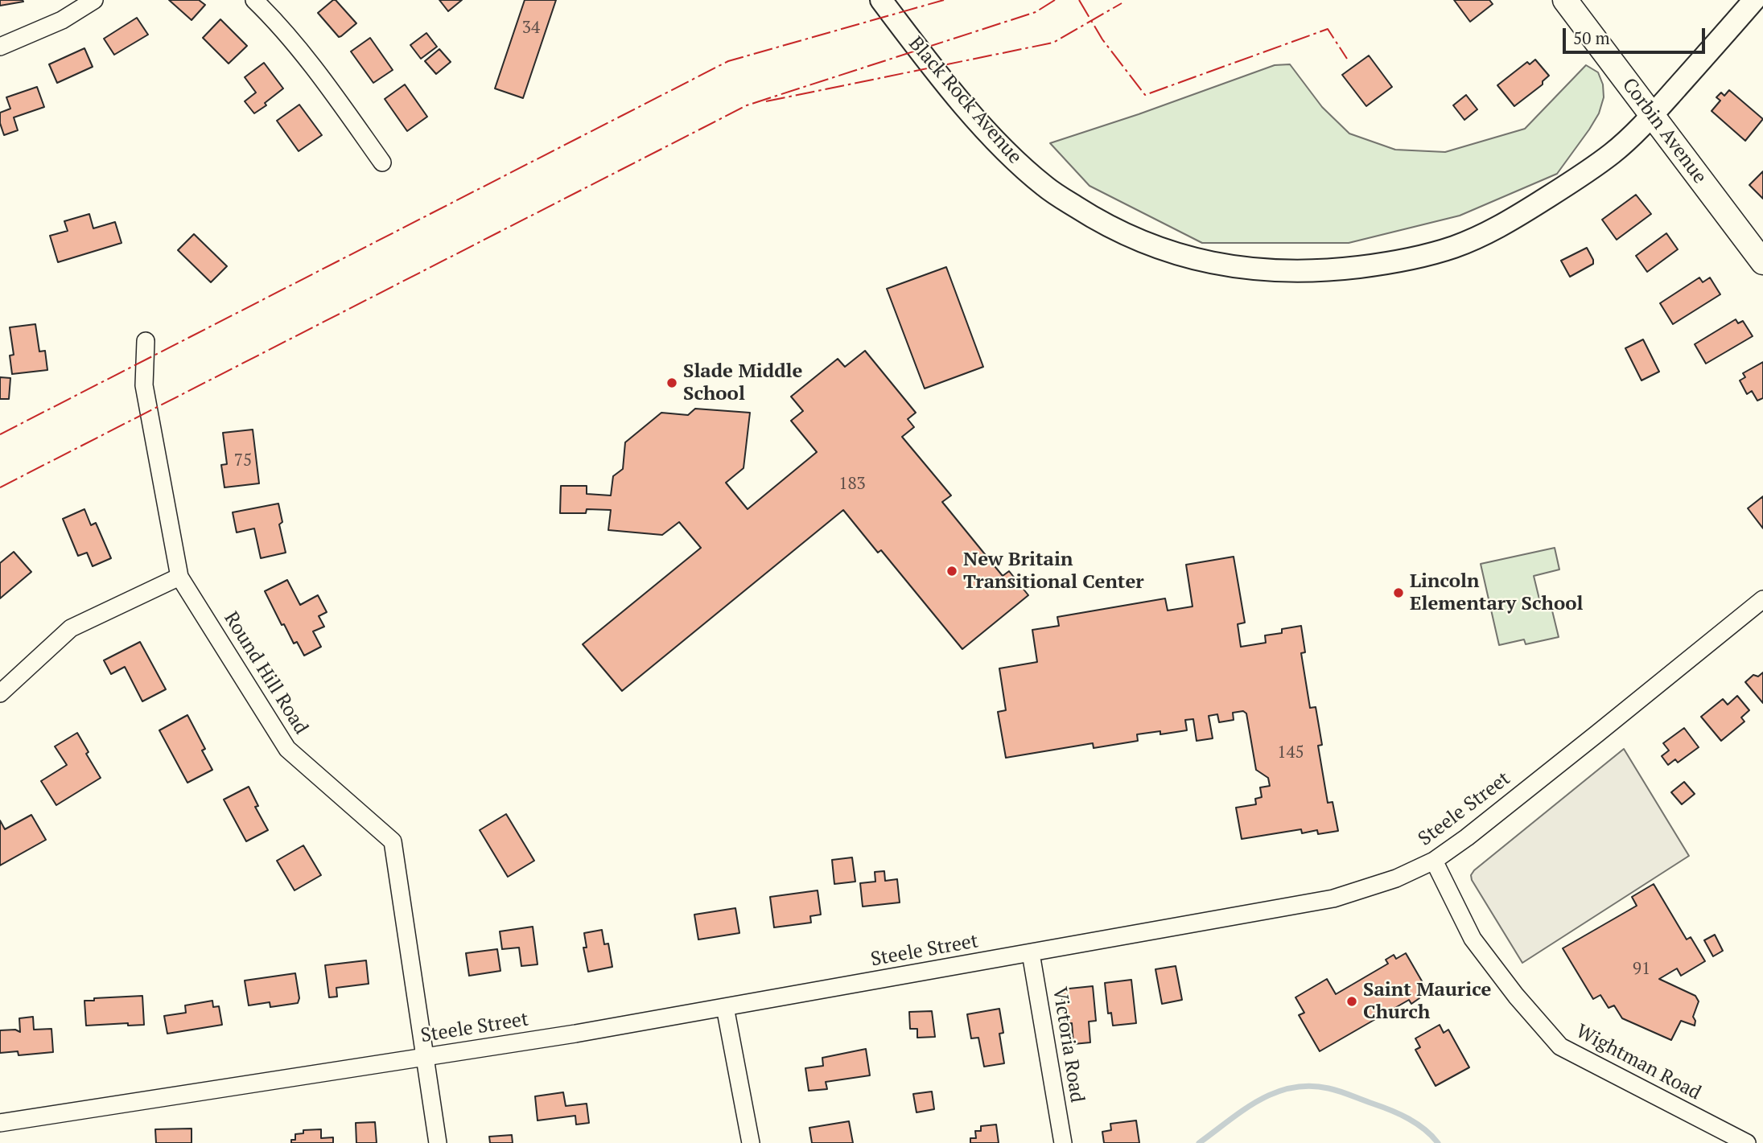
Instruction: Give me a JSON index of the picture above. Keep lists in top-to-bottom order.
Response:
{
  "streets": {
    "main road": ["Corbin Avenue"],
    "street": [
      "Black Rock Avenue",
      "Round Hill Road",
      "Steele Street",
      "Victoria Road",
      "Wightman Road"
    ]
  },
  "crossings": [
    ["Black Rock Avenue", "Corbin Avenue"],
    ["Round Hill Road", "Steele Street"],
    ["Steele Street", "Victoria Road"],
    ["Steele Street", "Wightman Road"]
  ],
  "places": [
    "Slade Middle School",
    "New Britain Transitional Center",
    "Lincoln Elementary School",
    "Saint Maurice Church"
  ],
  "house_numbers": [
    "34",
    "75",
    "183",
    "145",
    "91"
  ],
  "scale_bar": "50 m"
}
